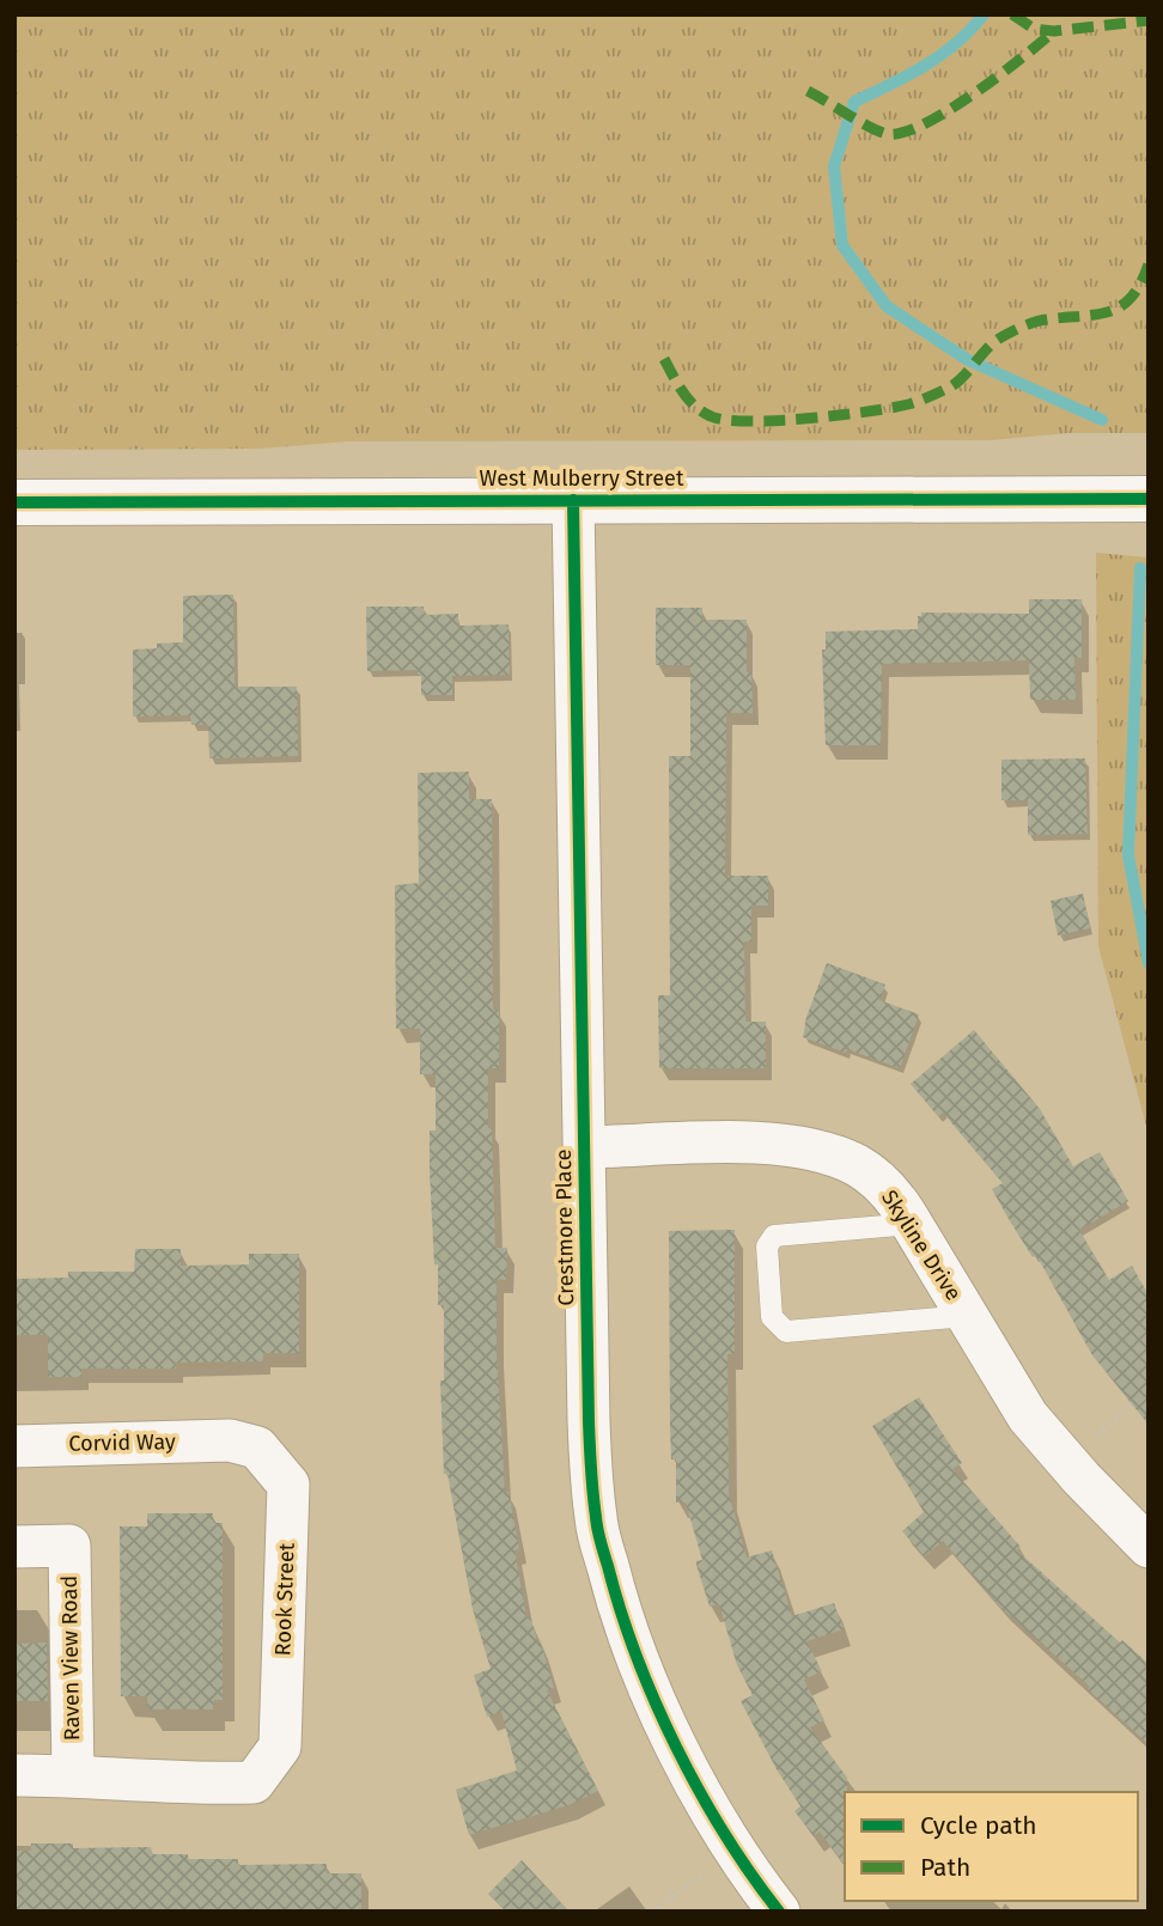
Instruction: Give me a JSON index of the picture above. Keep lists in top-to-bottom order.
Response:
{
  "streets": {
    "main road": ["West Mulberry Street"],
    "street": [
      "Crestmore Place",
      "Skyline Drive",
      "Corvid Way",
      "Rook Street",
      "Raven View Road"
    ]
  },
  "crossings": [
    ["West Mulberry Street", "Crestmore Place"],
    ["Crestmore Place", "Skyline Drive"],
    ["Corvid Way", "Rook Street"],
    ["Rook Street", "Raven View Road"]
  ],
  "legend": ["Cycle path", "Path"]
}
